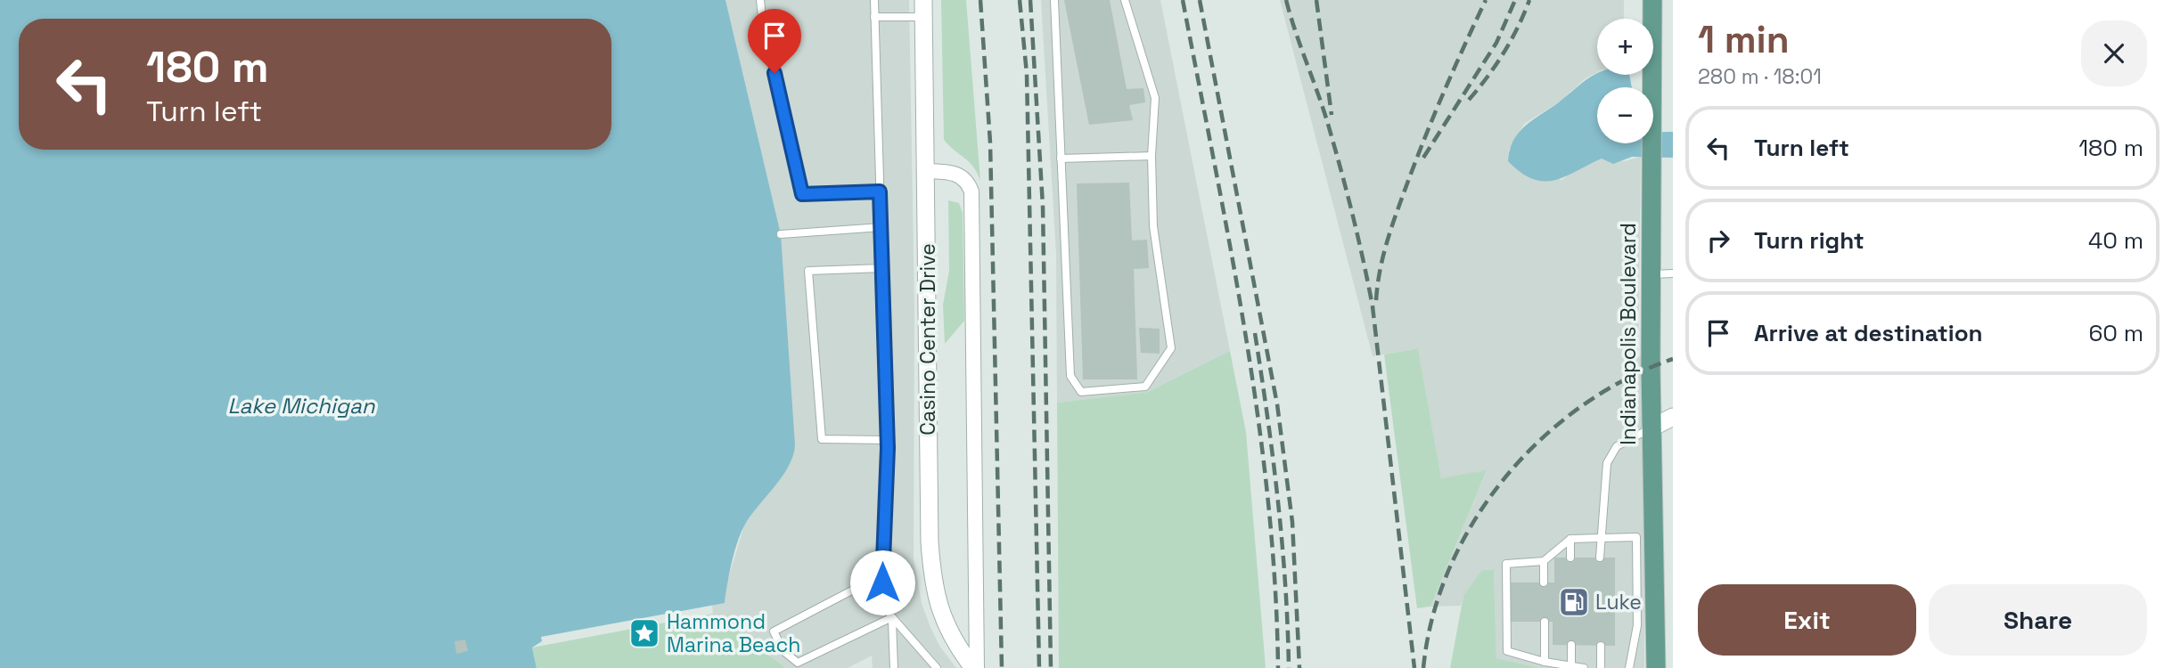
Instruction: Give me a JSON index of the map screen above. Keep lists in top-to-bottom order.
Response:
{
  "streets": {
    "main road": ["Indianapolis Boulevard"],
    "street": ["Casino Center Drive"]
  },
  "water": ["Lake Michigan"],
  "places": {
    "fuel station": ["Luke"],
    "place": ["Hammond Marina Beach"]
  },
  "page": {
    "heading": ["1 min", "280 m · 18:01"],
    "map_buttons": ["+", "−"],
    "turn": ["180 m", "Turn left"],
    "list": [
      {
        "name": "Turn left",
        "value": "180 m"
      },
      {
        "name": "Turn right",
        "value": "40 m"
      },
      {
        "name": "Arrive at destination",
        "value": "60 m"
      }
    ],
    "buttons": ["Exit", "Share"]
  }
}
